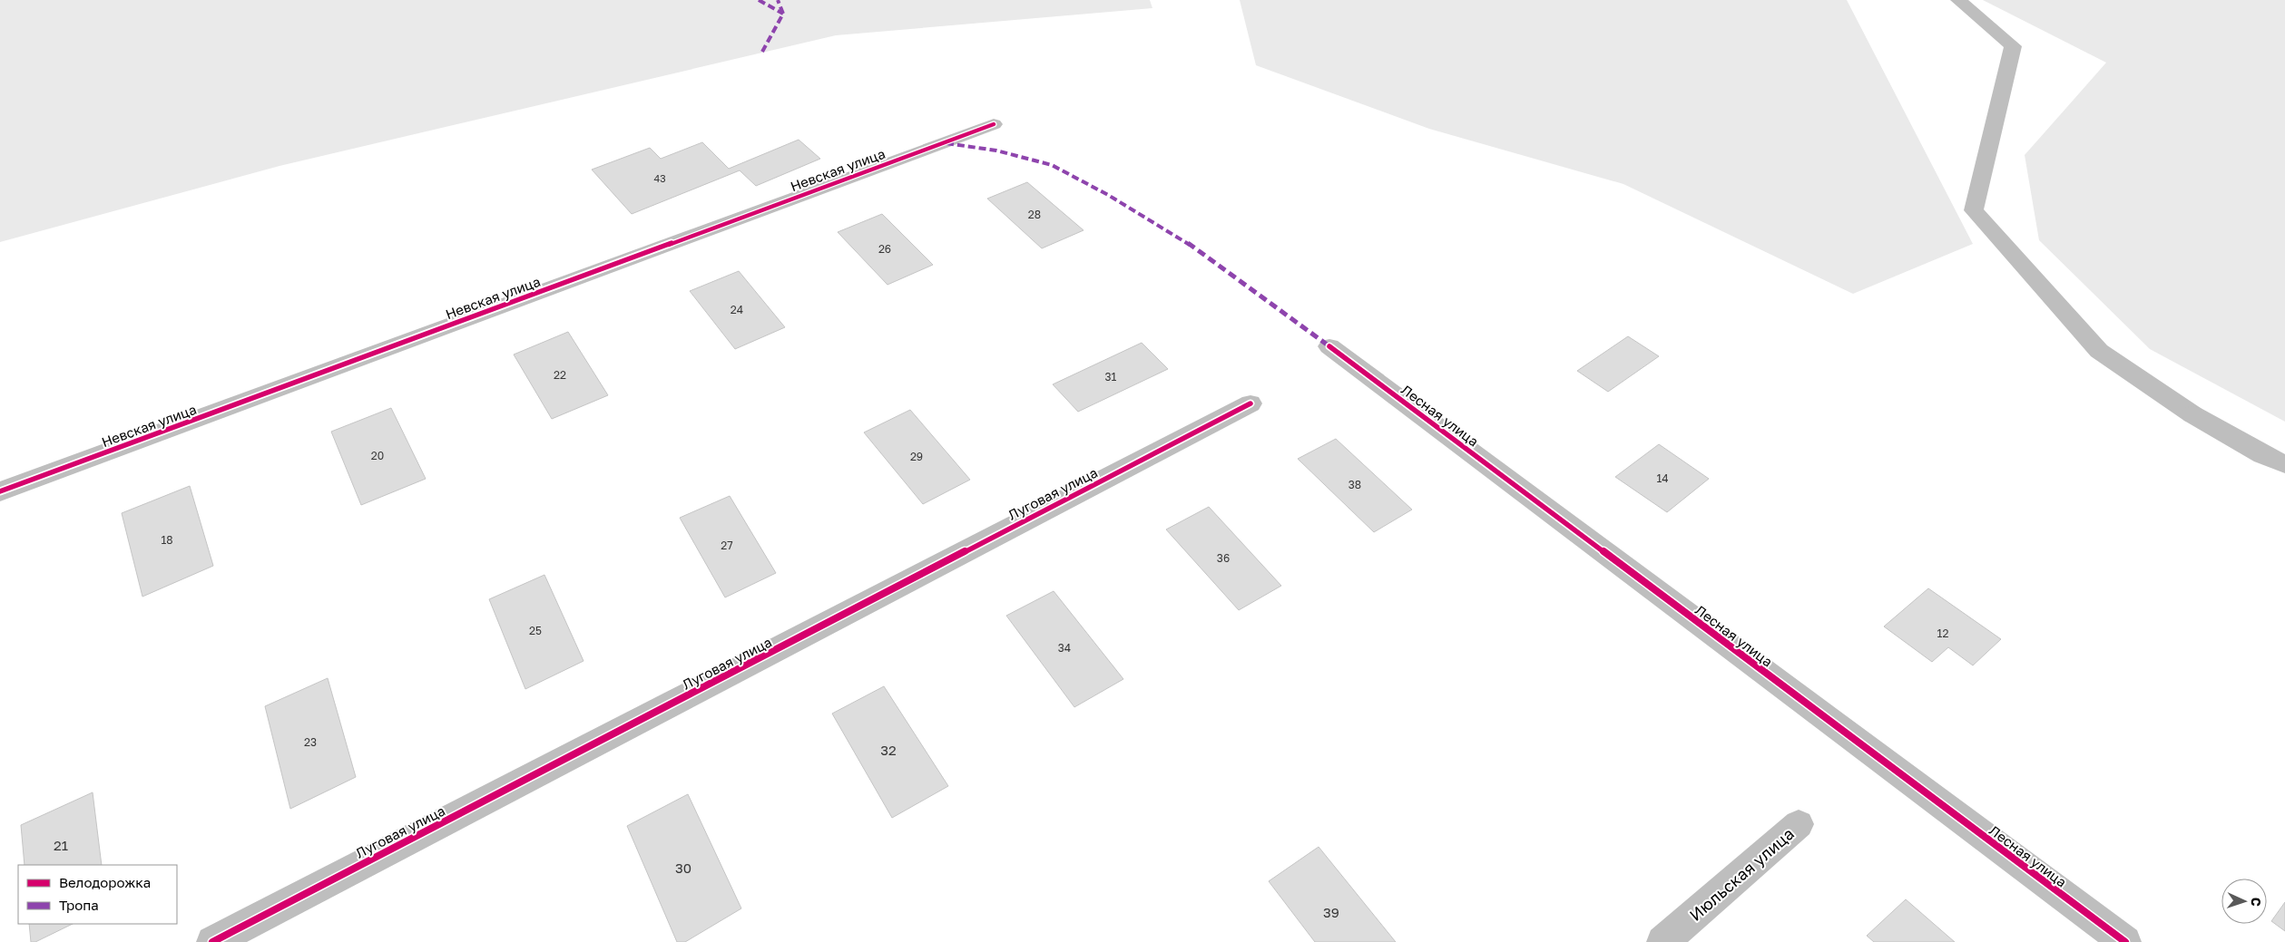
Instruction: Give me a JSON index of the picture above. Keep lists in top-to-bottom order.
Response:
{
  "streets": {
    "street": [
      "Невская улица",
      "Лесная улица",
      "Луговая улица",
      "Июльская улица"
    ]
  },
  "house_numbers": [
    "43",
    "28",
    "26",
    "24",
    "22",
    "31",
    "20",
    "29",
    "14",
    "38",
    "18",
    "27",
    "36",
    "25",
    "12",
    "34",
    "23",
    "32",
    "21",
    "30",
    "39"
  ],
  "legend": ["Велодорожка", "Тропа"],
  "north": "right"
}
